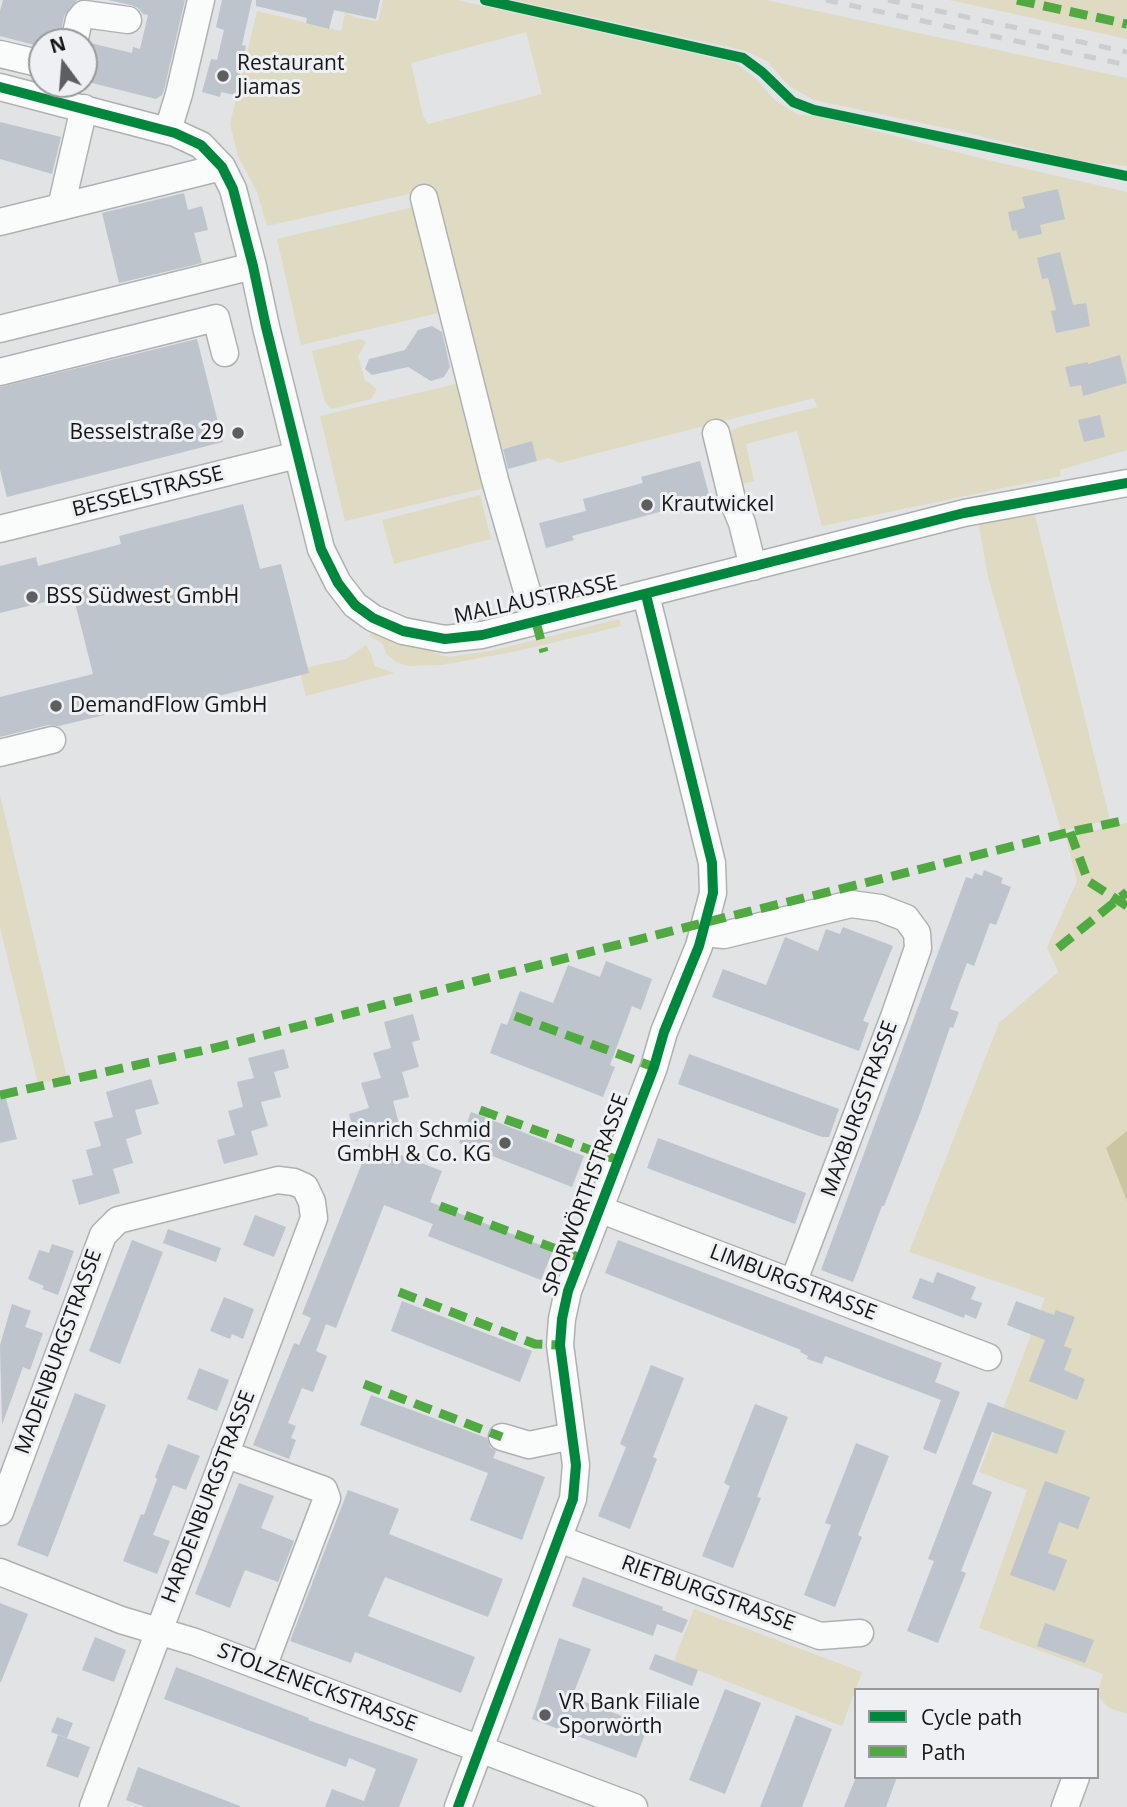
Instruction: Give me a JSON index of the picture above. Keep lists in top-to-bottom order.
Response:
{
  "streets": {
    "street": [
      "BESSELSTRASSE",
      "MALLAUSTRASSE",
      "MAXBURGSTRASSE",
      "SPORWÖRTHSTRASSE",
      "LIMBURGSTRASSE",
      "MADENBURGSTRASSE",
      "HARDENBURGSTRASSE",
      "RIETBURGSTRASSE",
      "STOLZENECKSTRASSE"
    ]
  },
  "crossings": [
    ["BESSELSTRASSE", "MALLAUSTRASSE"],
    ["MALLAUSTRASSE", "SPORWÖRTHSTRASSE"],
    ["MAXBURGSTRASSE", "SPORWÖRTHSTRASSE"],
    ["MAXBURGSTRASSE", "LIMBURGSTRASSE"],
    ["SPORWÖRTHSTRASSE", "LIMBURGSTRASSE"],
    ["SPORWÖRTHSTRASSE", "RIETBURGSTRASSE"],
    ["SPORWÖRTHSTRASSE", "STOLZENECKSTRASSE"],
    ["MADENBURGSTRASSE", "HARDENBURGSTRASSE"],
    ["HARDENBURGSTRASSE", "STOLZENECKSTRASSE"]
  ],
  "places": [
    "Restaurant Jiamas",
    "Besselstraße 29",
    "Krautwickel",
    "BSS Südwest GmbH",
    "DemandFlow GmbH",
    "Heinrich Schmid GmbH & Co. KG",
    "VR Bank Filiale Sporwörth"
  ],
  "legend": ["Cycle path", "Path"],
  "north": "top"
}
